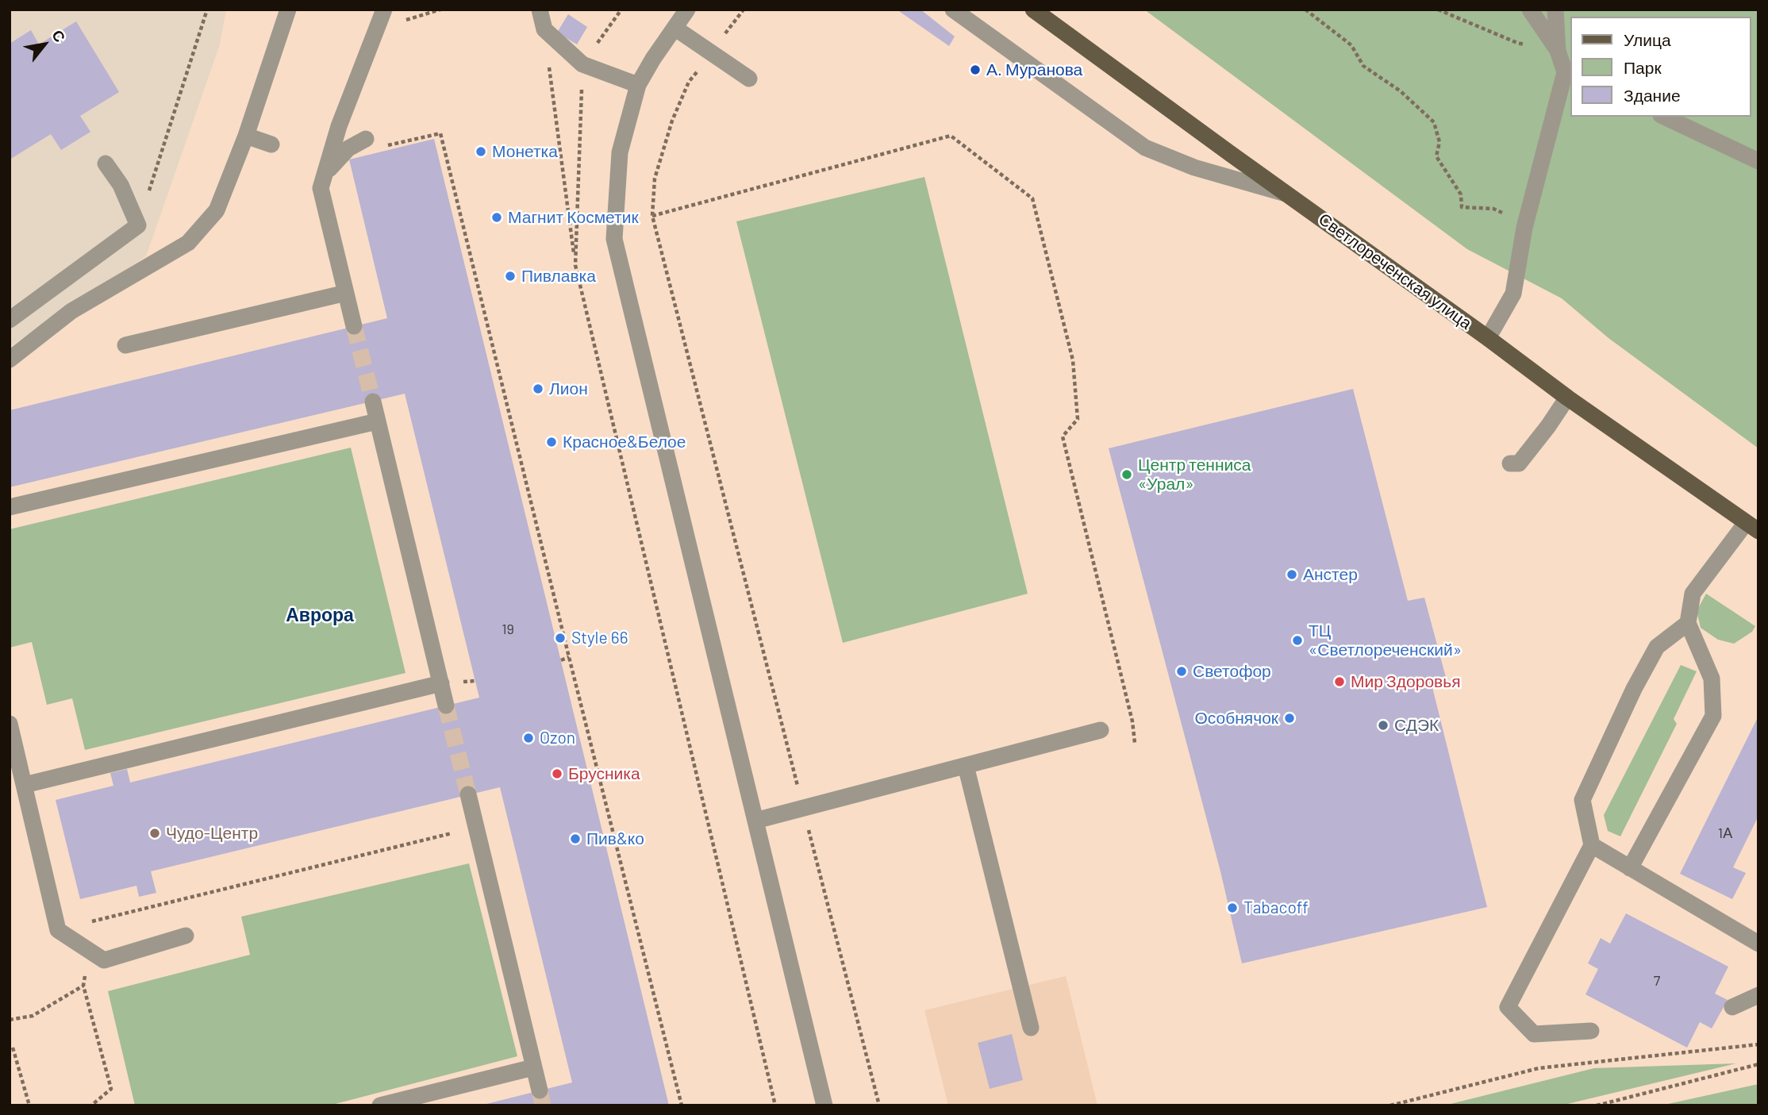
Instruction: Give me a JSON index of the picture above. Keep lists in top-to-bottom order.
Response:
{
  "streets": {
    "main road": ["Светлореченская улица"]
  },
  "districts": ["Аврора"],
  "places": [
    "А. Муранова",
    "Монетка",
    "Магнит Косметик",
    "Пивлавка",
    "Лион",
    "Красное&Белое",
    "Центр тенниса «Урал»",
    "Анстер",
    "Style 66",
    "ТЦ «Светлореченский»",
    "Светофор",
    "Мир Здоровья",
    "Особнячок",
    "СДЭК",
    "Ozon",
    "Брусника",
    "Чудо-Центр",
    "Пив&ко",
    "Tabacoff"
  ],
  "house_numbers": ["19", "1А", "7"],
  "legend": ["Улица", "Парк", "Здание"],
  "north": "top right"
}
